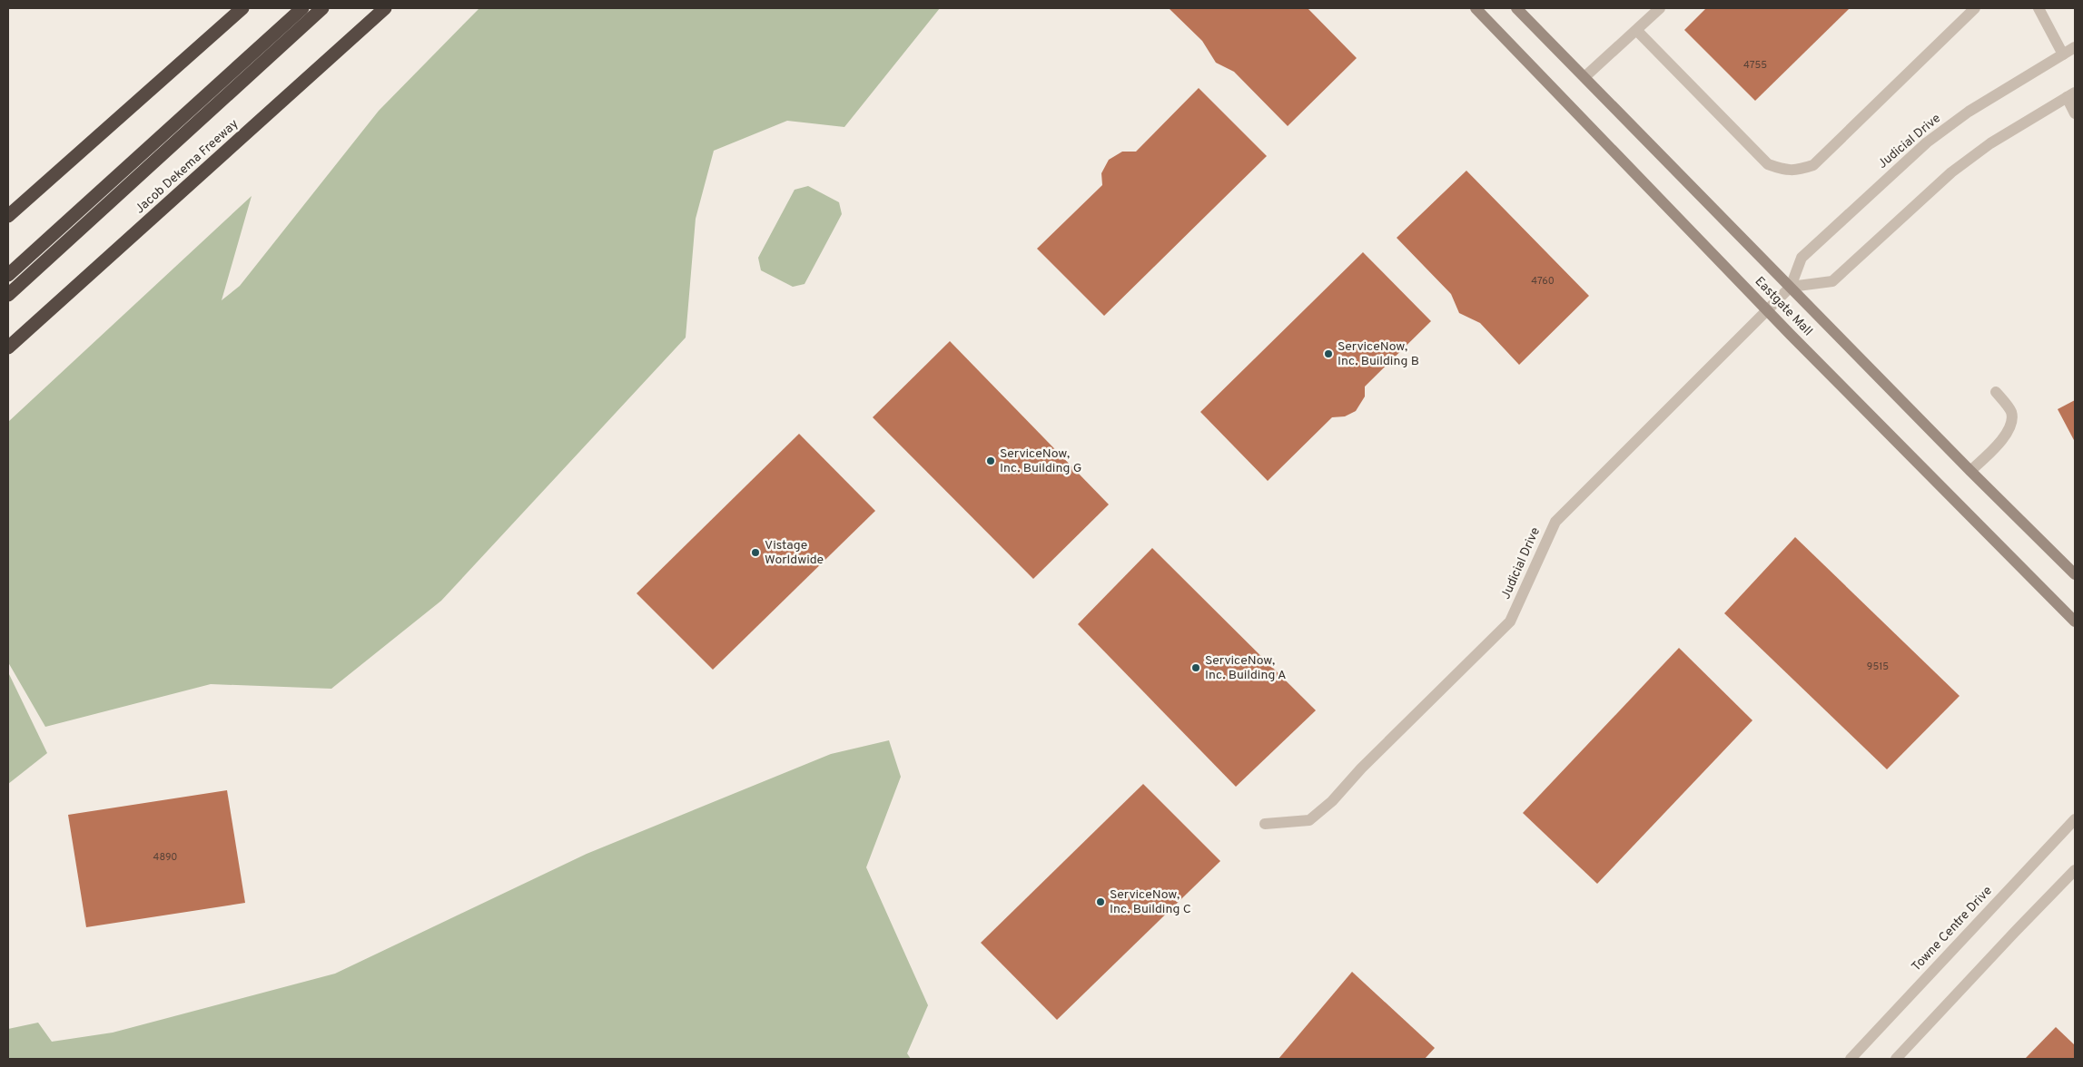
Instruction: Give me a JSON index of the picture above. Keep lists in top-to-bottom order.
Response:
{
  "streets": {
    "highway": ["Jacob Dekema Freeway"],
    "main road": ["Eastgate Mall"],
    "street": ["Judicial Drive", "Towne Centre Drive"]
  },
  "crossings": [
    ["Judicial Drive", "Eastgate Mall"]
  ],
  "places": [
    "ServiceNow, Inc. Building B",
    "ServiceNow, Inc. Building G",
    "Vistage Worldwide",
    "ServiceNow, Inc. Building A",
    "ServiceNow, Inc. Building C"
  ],
  "house_numbers": [
    "4755",
    "4760",
    "9515",
    "4890"
  ]
}
